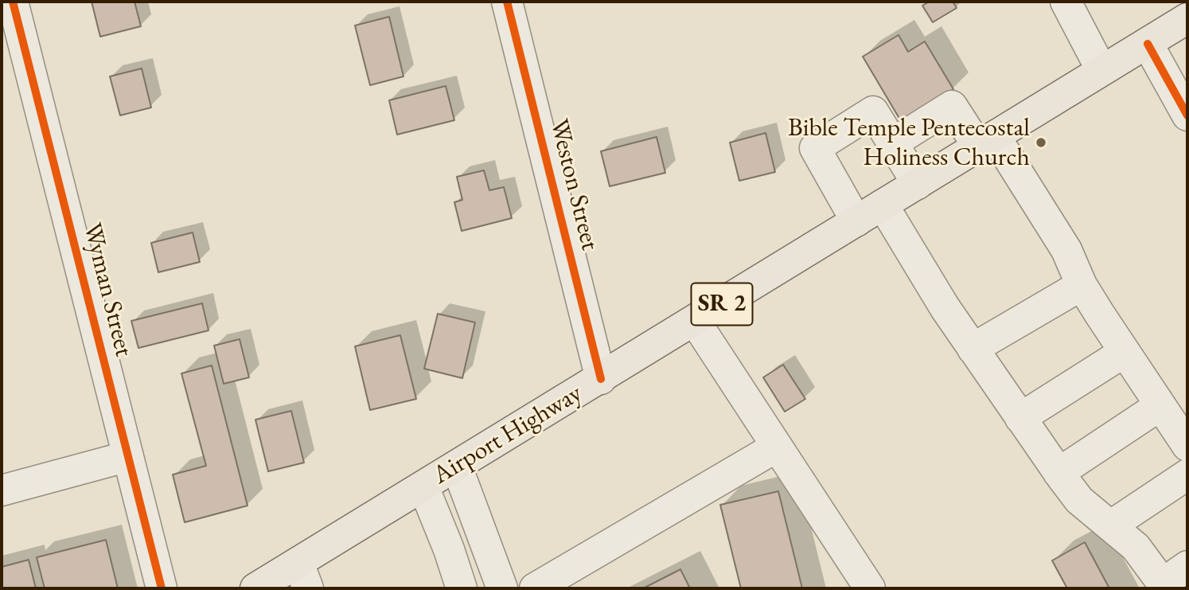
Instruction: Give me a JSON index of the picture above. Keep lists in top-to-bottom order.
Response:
{
  "streets": {
    "main road": ["SR 2", "Airport Highway"],
    "street": ["Weston Street", "Wyman Street"]
  },
  "crossings": [
    ["Weston Street", "Airport Highway"]
  ],
  "places": ["Bible Temple Pentecostal Holiness Church"]
}
